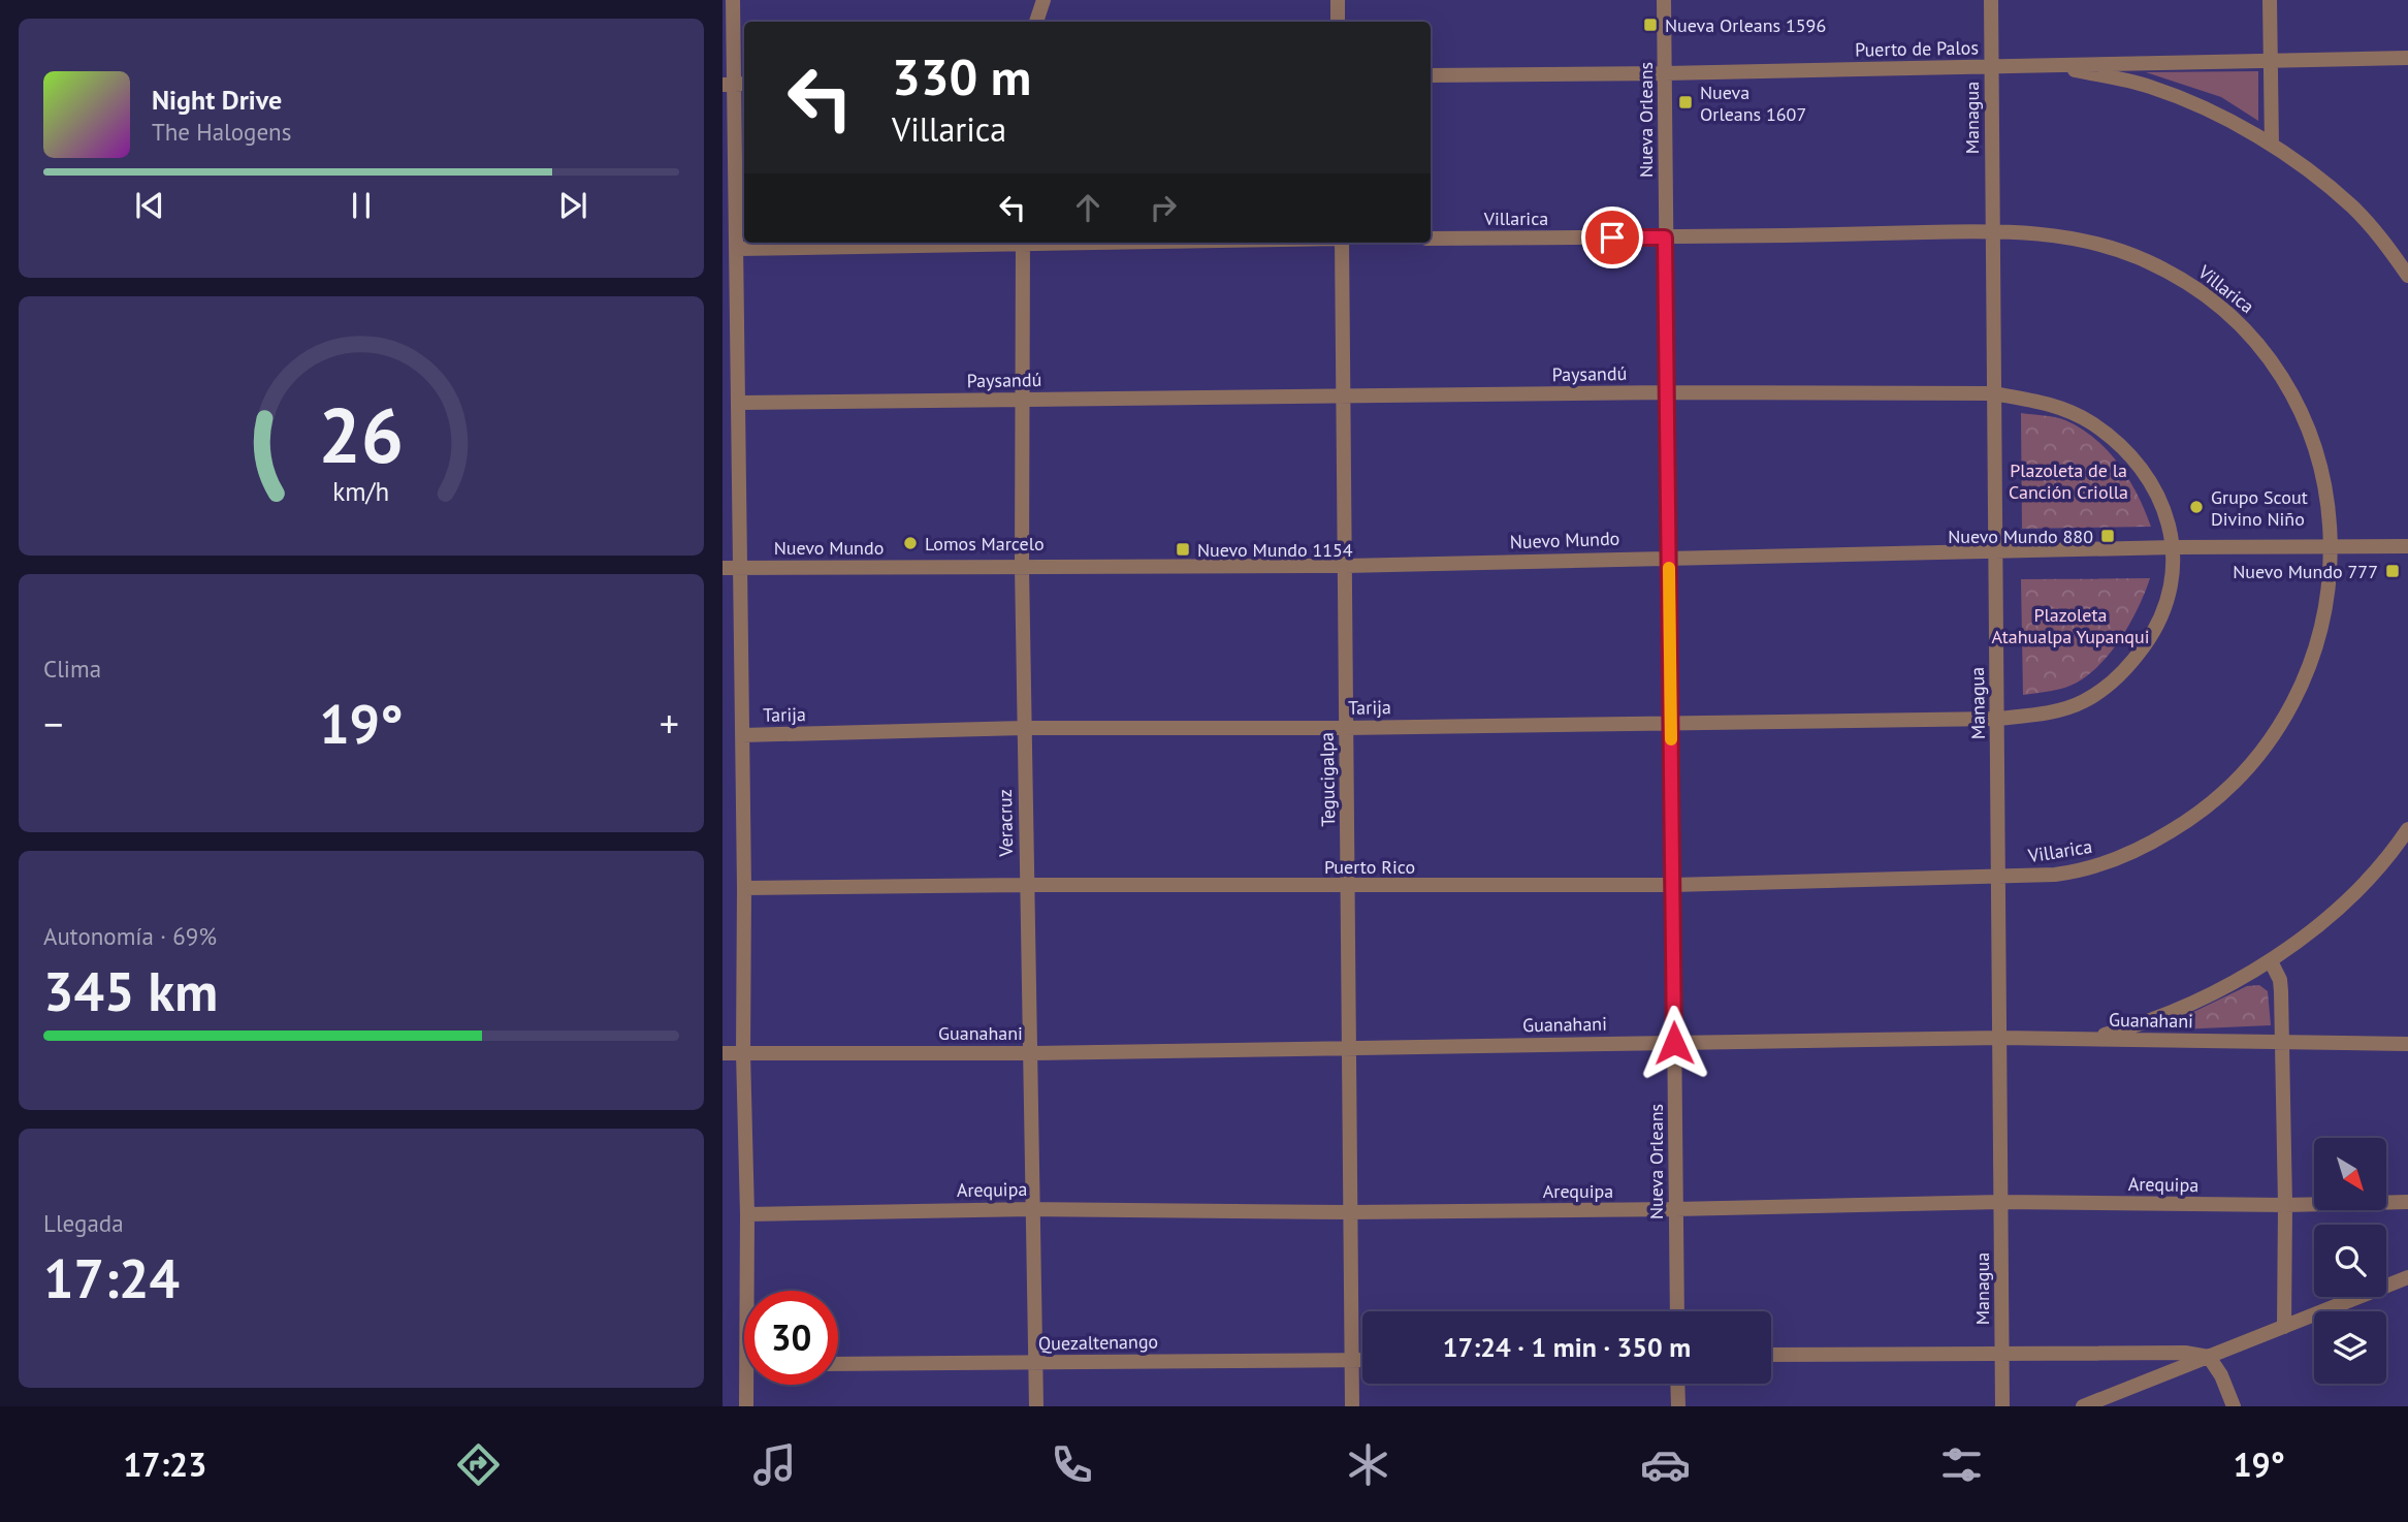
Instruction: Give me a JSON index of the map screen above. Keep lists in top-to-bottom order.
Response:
{
  "streets": {
    "street": [
      "Puerto de Palos",
      "Managua",
      "Nueva Orleans",
      "Villarica",
      "Paysandú",
      "Nuevo Mundo",
      "Tarija",
      "Tegucigalpa",
      "Veracruz",
      "Puerto Rico",
      "Guanahani",
      "Arequipa",
      "Quezaltenango"
    ]
  },
  "crossings": [
    ["Puerto de Palos", "Managua"],
    ["Puerto de Palos", "Nueva Orleans"],
    ["Managua", "Villarica"],
    ["Managua", "Paysandú"],
    ["Managua", "Nuevo Mundo"],
    ["Managua", "Tarija"],
    ["Managua", "Puerto Rico"],
    ["Managua", "Guanahani"],
    ["Managua", "Arequipa"],
    ["Nueva Orleans", "Villarica"],
    ["Nueva Orleans", "Paysandú"],
    ["Nueva Orleans", "Nuevo Mundo"],
    ["Nueva Orleans", "Tarija"],
    ["Nueva Orleans", "Puerto Rico"],
    ["Nueva Orleans", "Guanahani"],
    ["Nueva Orleans", "Arequipa"],
    ["Villarica", "Nuevo Mundo"],
    ["Villarica", "Puerto Rico"],
    ["Paysandú", "Nuevo Mundo"],
    ["Paysandú", "Tarija"],
    ["Paysandú", "Tegucigalpa"],
    ["Paysandú", "Veracruz"],
    ["Nuevo Mundo", "Tegucigalpa"],
    ["Nuevo Mundo", "Veracruz"],
    ["Tarija", "Tegucigalpa"],
    ["Tarija", "Veracruz"],
    ["Tegucigalpa", "Puerto Rico"],
    ["Tegucigalpa", "Guanahani"],
    ["Tegucigalpa", "Arequipa"],
    ["Tegucigalpa", "Quezaltenango"],
    ["Veracruz", "Puerto Rico"],
    ["Veracruz", "Guanahani"],
    ["Veracruz", "Arequipa"],
    ["Veracruz", "Quezaltenango"]
  ],
  "parks": ["Plazoleta de la Canción Criolla", "Plazoleta Atahualpa Yupanqui"],
  "places": {
    "transit": [
      "Nueva Orleans 1596",
      "Nueva Orleans 1607",
      "Nuevo Mundo 880",
      "Nuevo Mundo 1154",
      "Nuevo Mundo 777"
    ],
    "other": ["Grupo Scout Divino Niño", "Lomos Marcelo"]
  },
  "north": "bottom right",
  "page": {
    "turn": ["330 m", "Villarica"],
    "song": ["Night Drive", "The Halogens"],
    "tile": [
      "Clima",
      ["Autonomía · 69%", "345 km"],
      ["Llegada", "17:24"]
    ],
    "heat": ["−", "19°", "+"],
    "limit": "30",
    "trip": "17:24 · 1 min · 350 m",
    "tabs": ["17:23", "19°"],
    "gauge": ["26", "km/h"]
  }
}
